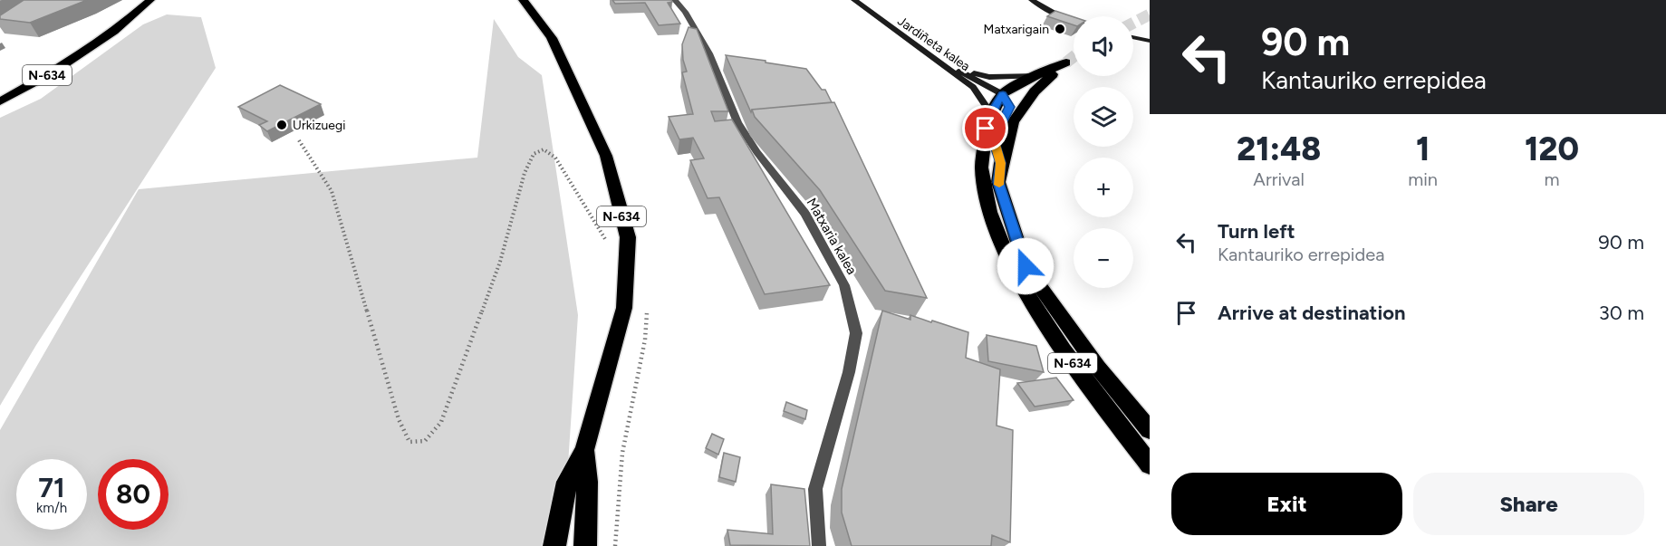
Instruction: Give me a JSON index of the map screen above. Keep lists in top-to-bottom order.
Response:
{
  "streets": {
    "highway": ["N-634"],
    "street": ["Jardiñeta kalea", "Matxaria kalea"]
  },
  "crossings": [
    ["Jardiñeta kalea", "N-634"]
  ],
  "places": ["Matxarigain", "Urkizuegi"],
  "page": {
    "turn": ["90 m", "Kantauriko errepidea"],
    "map_buttons": ["+", "−"],
    "eta": [
      "21:48",
      "Arrival",
      "1",
      "min",
      "120",
      "m"
    ],
    "list": [
      {
        "name": "Turn left",
        "note": "Kantauriko errepidea",
        "value": "90 m"
      },
      {
        "name": "Arrive at destination",
        "value": "30 m"
      }
    ],
    "speed": "71 km/h",
    "limit": "80",
    "buttons": ["Exit", "Share"]
  }
}
